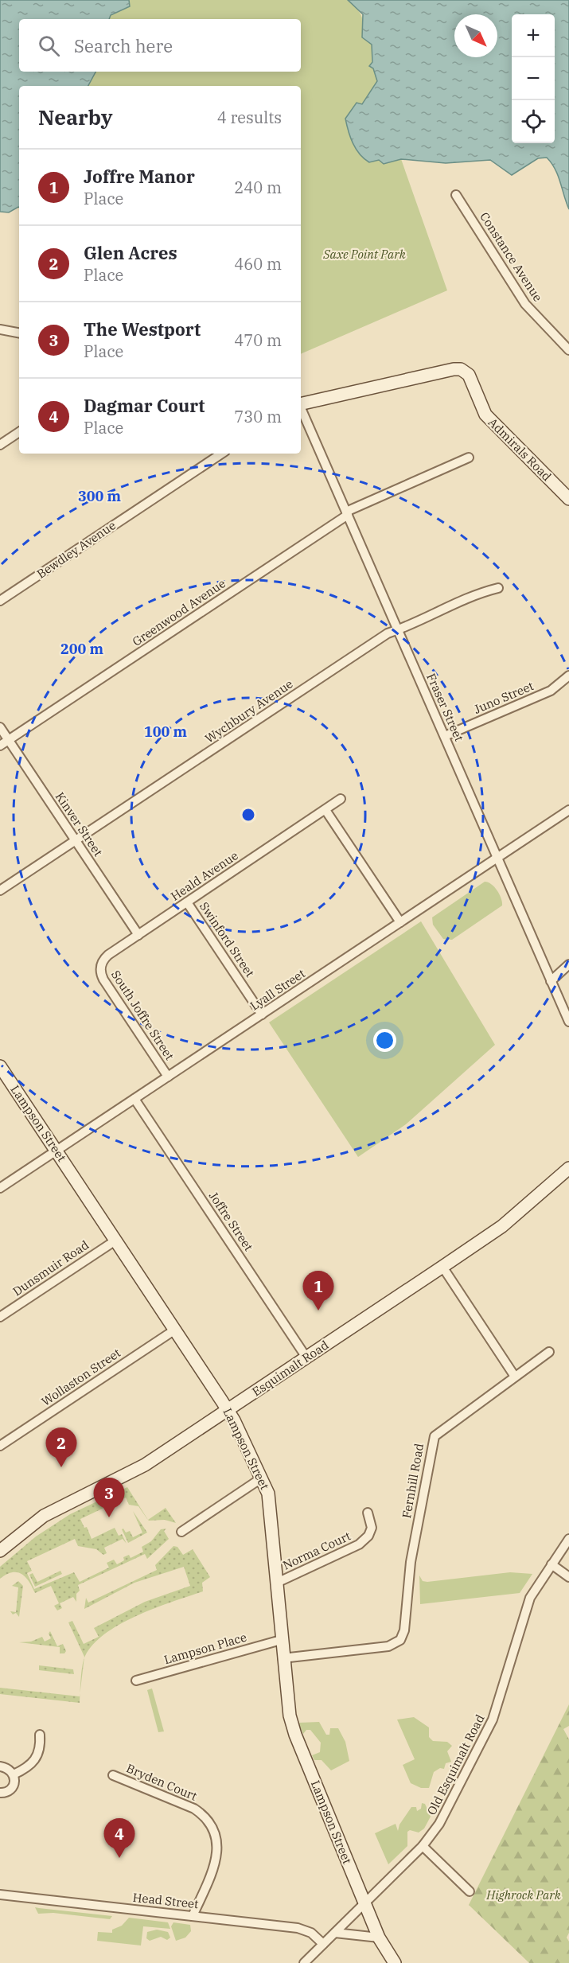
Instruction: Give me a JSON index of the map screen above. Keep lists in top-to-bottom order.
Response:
{
  "streets": {
    "main road": ["Admirals Road", "Lampson Street", "Esquimalt Road"],
    "street": [
      "Constance Avenue",
      "Bewdley Avenue",
      "Greenwood Avenue",
      "Juno Street",
      "Fraser Street",
      "Wychbury Avenue",
      "Kinver Street",
      "Heald Avenue",
      "Swinford Street",
      "Lyall Street",
      "South Joffre Street",
      "Joffre Street",
      "Dunsmuir Road",
      "Wollaston Street",
      "Fernhill Road",
      "Norma Court",
      "Lampson Place",
      "Old Esquimalt Road",
      "Bryden Court",
      "Head Street"
    ]
  },
  "crossings": [
    ["Greenwood Avenue", "Fraser Street"],
    ["Greenwood Avenue", "Kinver Street"],
    ["Juno Street", "Fraser Street"],
    ["Fraser Street", "Wychbury Avenue"],
    ["Fraser Street", "Lyall Street"],
    ["Wychbury Avenue", "Kinver Street"],
    ["Kinver Street", "Heald Avenue"],
    ["Heald Avenue", "Swinford Street"],
    ["Heald Avenue", "South Joffre Street"],
    ["Swinford Street", "Lyall Street"],
    ["Lyall Street", "South Joffre Street"],
    ["Lyall Street", "Lampson Street"],
    ["Lyall Street", "Joffre Street"],
    ["Lampson Street", "Dunsmuir Road"],
    ["Lampson Street", "Esquimalt Road"],
    ["Lampson Street", "Wollaston Street"],
    ["Lampson Street", "Fernhill Road"],
    ["Lampson Street", "Norma Court"],
    ["Lampson Street", "Lampson Place"],
    ["Lampson Street", "Old Esquimalt Road"],
    ["Joffre Street", "Esquimalt Road"],
    ["Old Esquimalt Road", "Head Street"],
    ["Bryden Court", "Head Street"]
  ],
  "parks": ["Saxe Point Park", "Highrock Park"],
  "north": "bottom right",
  "page": {
    "map_buttons": ["+", "−"],
    "search": "Search here",
    "heading": ["Nearby", "4 results"],
    "list": [
      {
        "mark": "1",
        "name": "Joffre Manor",
        "note": "Place",
        "value": "240 m"
      },
      {
        "mark": "2",
        "name": "Glen Acres",
        "note": "Place",
        "value": "460 m"
      },
      {
        "mark": "3",
        "name": "The Westport",
        "note": "Place",
        "value": "470 m"
      },
      {
        "mark": "4",
        "name": "Dagmar Court",
        "note": "Place",
        "value": "730 m"
      }
    ],
    "pins": [
      "1",
      "2",
      "3",
      "4"
    ]
  },
  "rings": ["300 m", "200 m", "100 m"]
}
